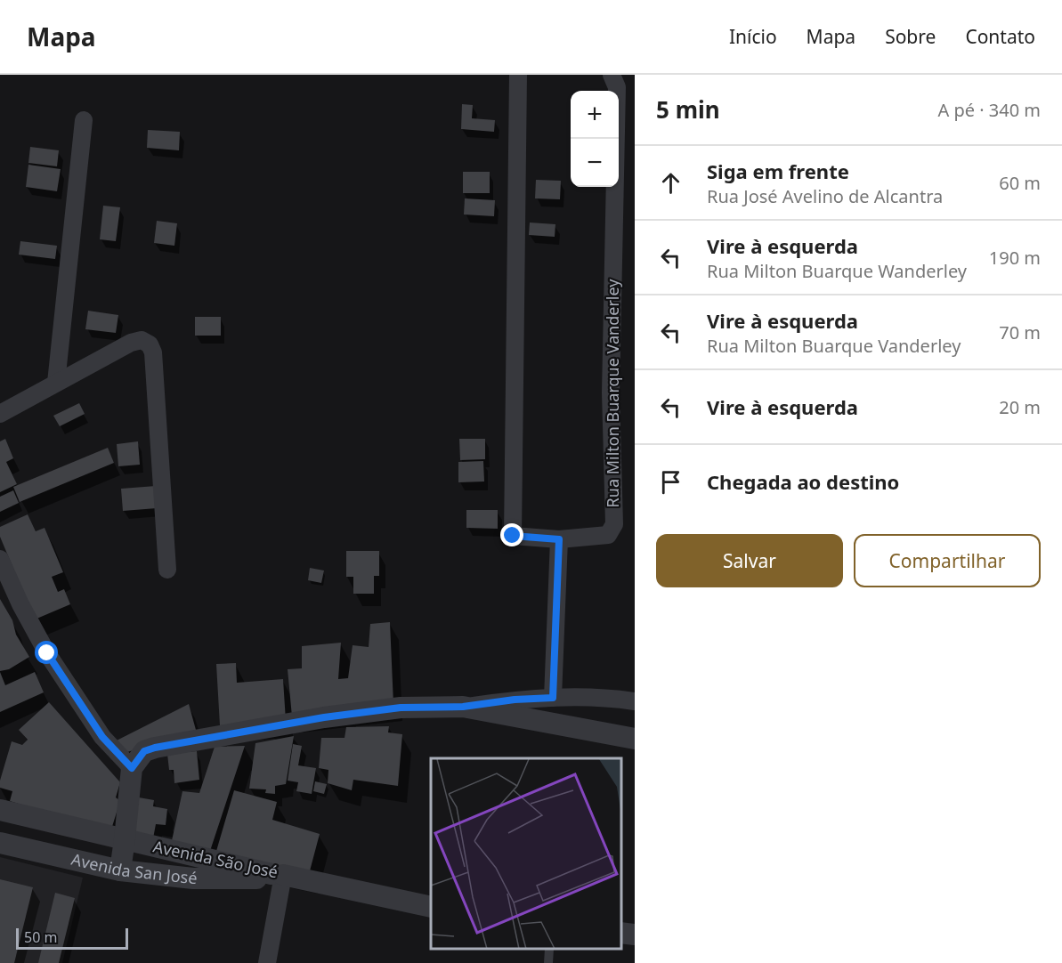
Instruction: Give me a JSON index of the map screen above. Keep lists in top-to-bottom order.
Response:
{
  "streets": {
    "street": ["Rua Milton Buarque Vanderley", "Avenida São José", "Avenida San José"]
  },
  "crossings": [
    ["Avenida São José", "Avenida San José"]
  ],
  "scale_bar": "50 m",
  "page": {
    "header": "Mapa",
    "nav": [
      "Início",
      "Mapa",
      "Sobre",
      "Contato"
    ],
    "heading": ["5 min", "A pé · 340 m"],
    "map_buttons": ["+", "−"],
    "list": [
      ["Siga em frente", "Rua José Avelino de Alcantra", "60 m"],
      ["Vire à esquerda", "Rua Milton Buarque Wanderley", "190 m"],
      ["Vire à esquerda", "Rua Milton Buarque Vanderley", "70 m"],
      ["Vire à esquerda", "20 m"],
      "Chegada ao destino"
    ],
    "buttons": ["Salvar", "Compartilhar"],
    "scale": "50 m"
  }
}
